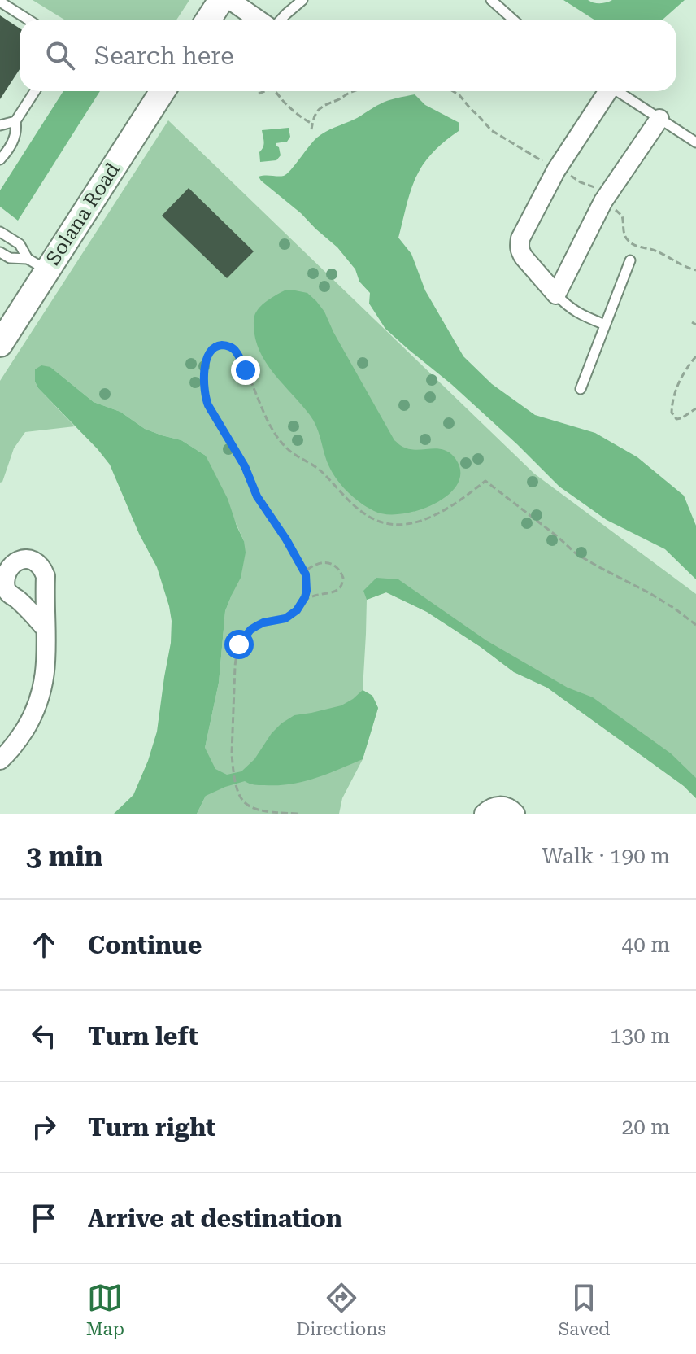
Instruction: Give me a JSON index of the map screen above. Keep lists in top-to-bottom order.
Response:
{
  "streets": {
    "street": ["Solana Road"]
  },
  "page": {
    "search": "Search here",
    "heading": ["3 min", "Walk · 190 m"],
    "list": [
      ["Continue", "40 m"],
      ["Turn left", "130 m"],
      ["Turn right", "20 m"],
      "Arrive at destination"
    ],
    "nav": ["Map", "Directions", "Saved"]
  }
}
